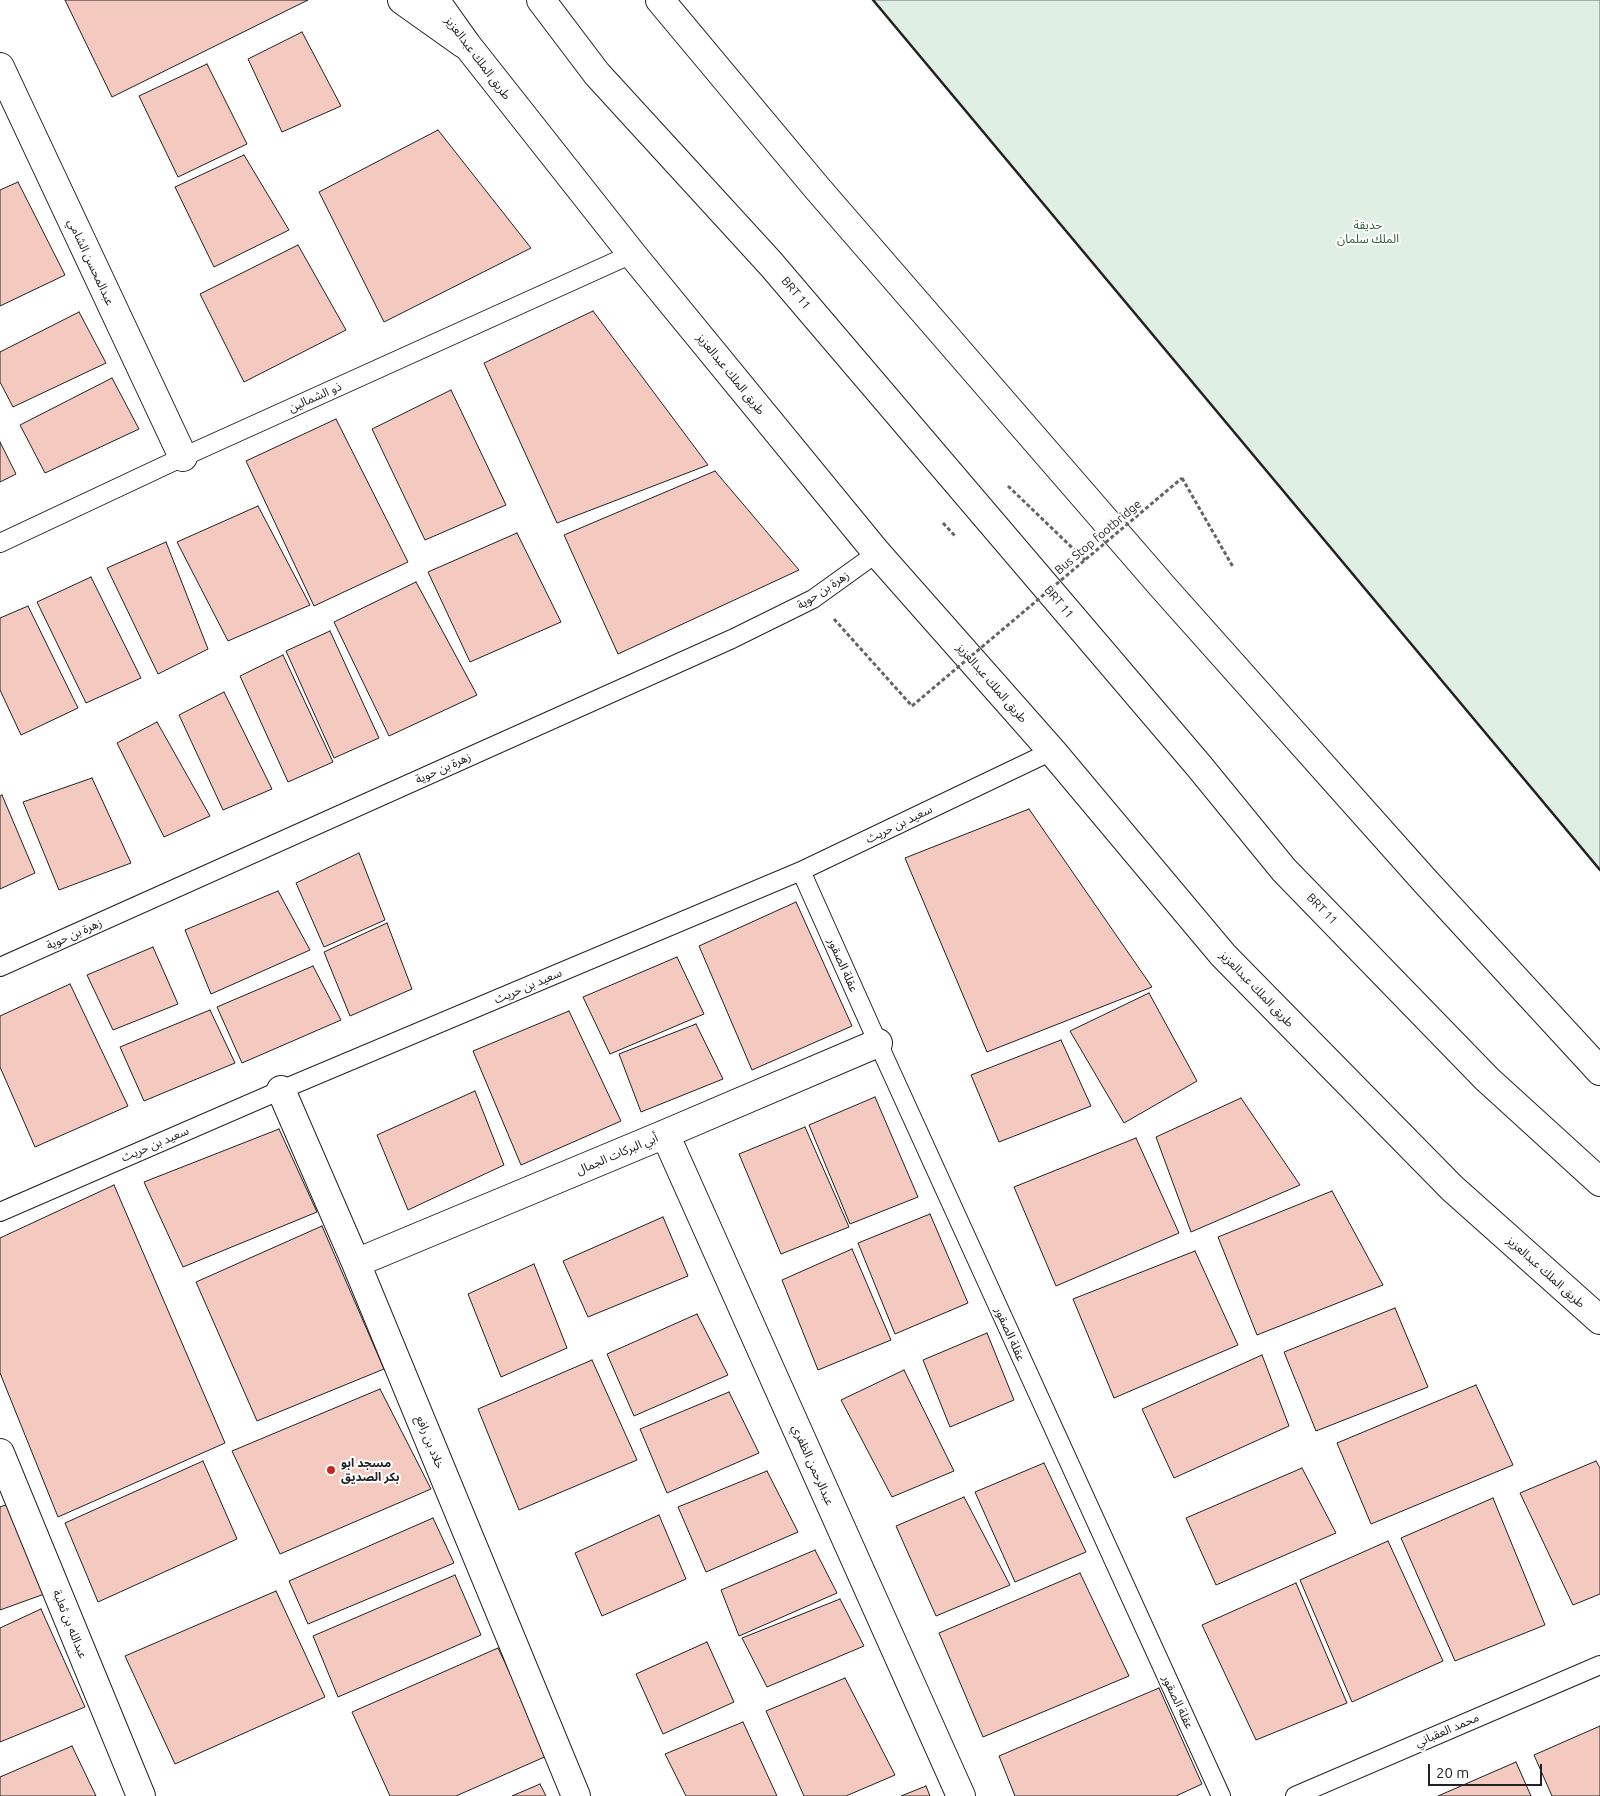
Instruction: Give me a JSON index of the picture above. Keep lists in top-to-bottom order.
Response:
{
  "streets": {
    "main road": [
      "طريق الملك عبدالعزيز",
      "عبدالمحسن الشامي",
      "BRT 11",
      "أبي البركات الجمال",
      "خلاد بن رافع",
      "عبدالرحمن الظفري",
      "عبدالله بن ثعلبة"
    ],
    "lane": [
      "ذو الشمالين",
      "زهرة بن حوية",
      "سعيد بن حريث",
      "عقلة الصقور",
      "محمد العقباني"
    ],
    "path": ["Bus Stop footbridge"]
  },
  "crossings": [
    ["طريق الملك عبدالعزيز", "ذو الشمالين"],
    ["طريق الملك عبدالعزيز", "زهرة بن حوية"],
    ["طريق الملك عبدالعزيز", "سعيد بن حريث"],
    ["عبدالمحسن الشامي", "ذو الشمالين"],
    ["سعيد بن حريث", "عقلة الصقور"],
    ["سعيد بن حريث", "خلاد بن رافع"],
    ["عقلة الصقور", "أبي البركات الجمال"],
    ["أبي البركات الجمال", "خلاد بن رافع"],
    ["أبي البركات الجمال", "عبدالرحمن الظفري"]
  ],
  "parks": ["حديقة الملك سلمان"],
  "places": ["مسجد ابو بكر الصديق"],
  "scale_bar": "20 m"
}
